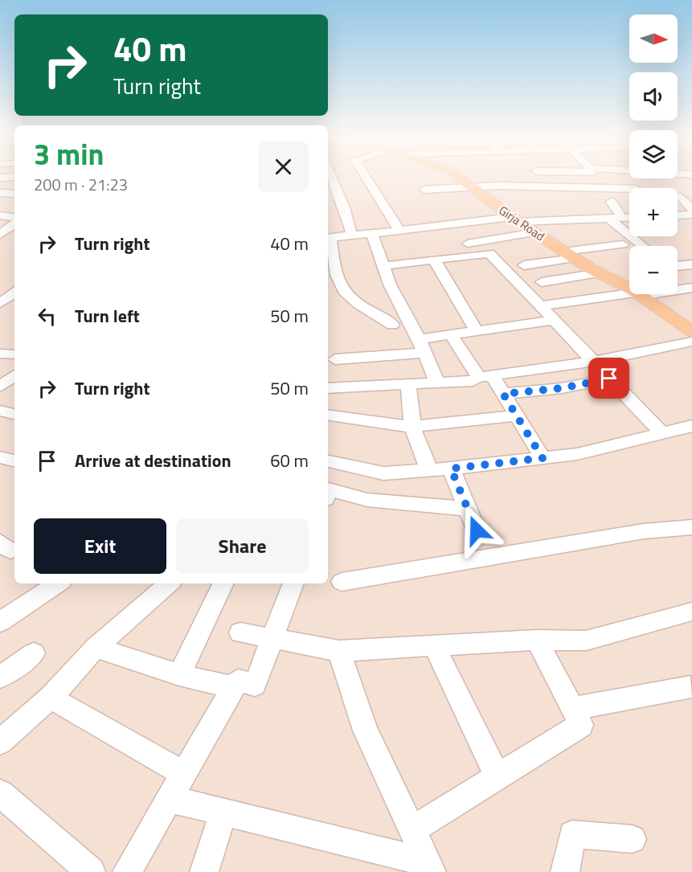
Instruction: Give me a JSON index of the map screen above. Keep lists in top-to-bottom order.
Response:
{
  "streets": {
    "main road": ["Girja Road"]
  },
  "north": "right",
  "page": {
    "map_buttons": ["+", "−"],
    "turn": ["40 m", "Turn right"],
    "heading": ["3 min", "200 m · 21:23"],
    "list": [
      {
        "name": "Turn right",
        "value": "40 m"
      },
      {
        "name": "Turn left",
        "value": "50 m"
      },
      {
        "name": "Turn right",
        "value": "50 m"
      },
      {
        "name": "Arrive at destination",
        "value": "60 m"
      }
    ],
    "buttons": ["Exit", "Share"]
  }
}
